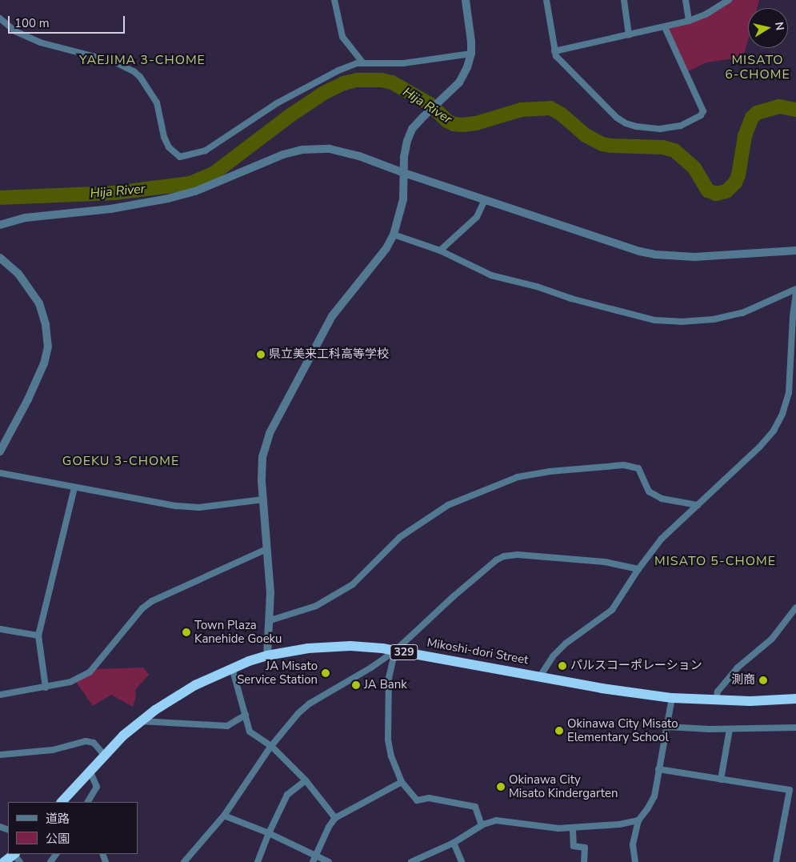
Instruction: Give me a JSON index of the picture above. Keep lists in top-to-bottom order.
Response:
{
  "streets": {
    "highway": ["Mikoshi-dori Street", "329"]
  },
  "districts": [
    "YAEJIMA 3-CHOME",
    "MISATO 6-CHOME",
    "GOEKU 3-CHOME",
    "MISATO 5-CHOME"
  ],
  "water": ["Hija River"],
  "places": [
    "県立美来工科高等学校",
    "Town Plaza Kanehide Goeku",
    "パルスコーポレーション",
    "JA Misato Service Station",
    "測商",
    "JA Bank",
    "Okinawa City Misato Elementary School",
    "Okinawa City Misato Kindergarten"
  ],
  "legend": ["道路", "公園"],
  "scale_bar": "100 m",
  "north": "right"
}
